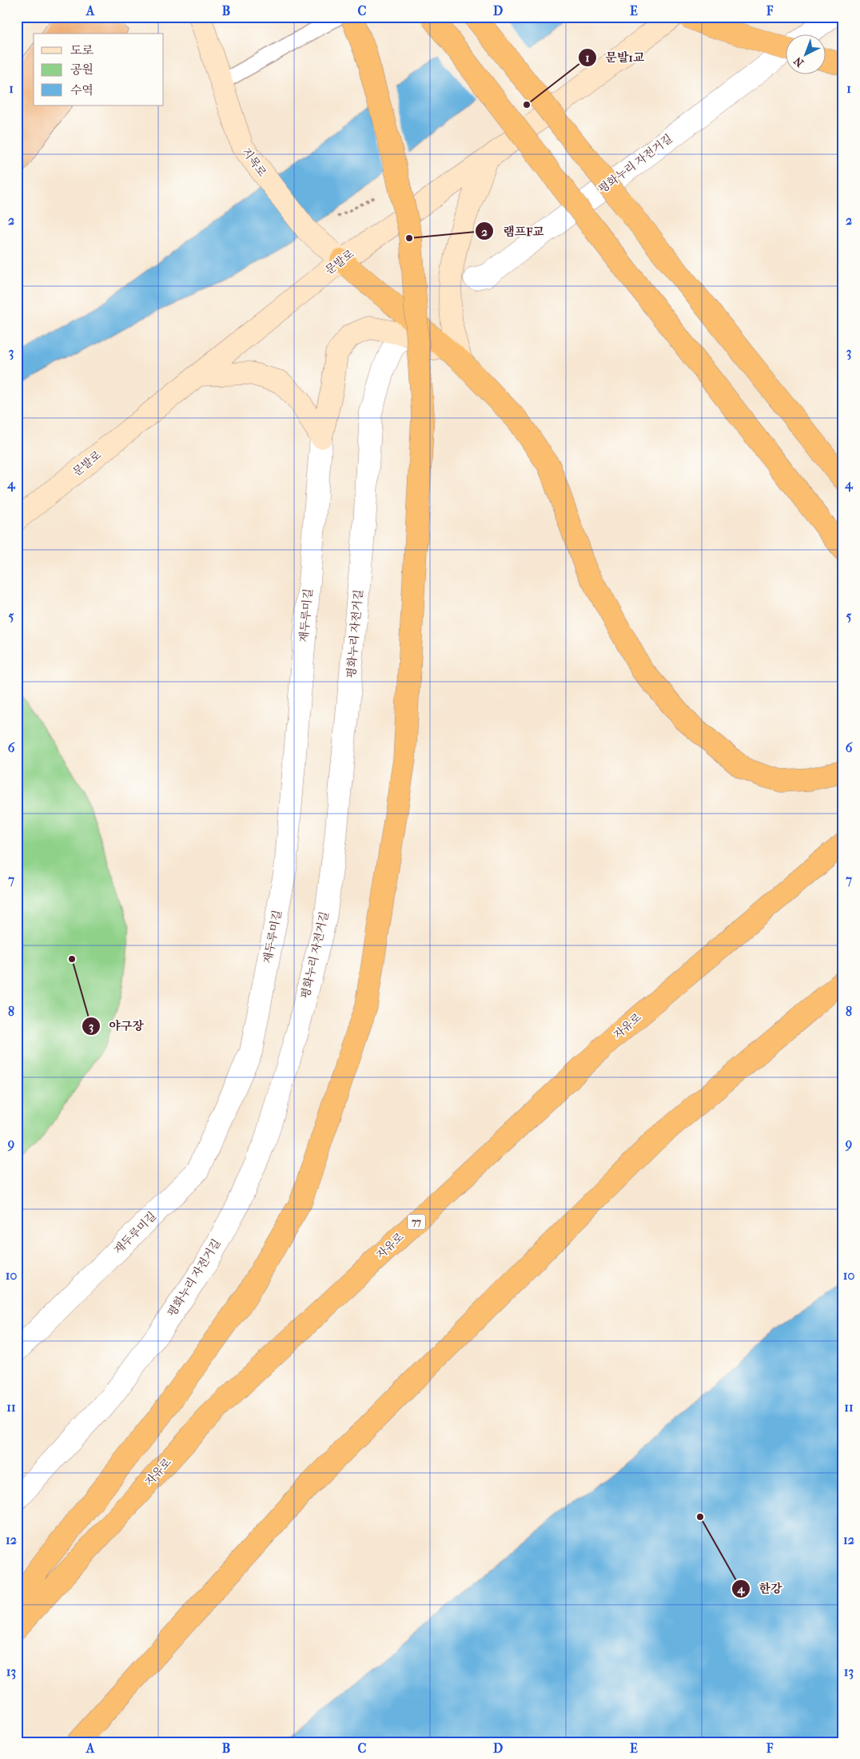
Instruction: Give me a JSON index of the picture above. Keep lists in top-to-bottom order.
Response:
{
  "streets": {
    "highway": ["자유로", "77"],
    "street": [
      "지목로",
      "평화누리 자전거길",
      "문발로",
      "재두루미길"
    ]
  },
  "crossings": [
    ["지목로", "문발로"]
  ],
  "places": [
    "문발1교",
    "램프F교",
    "야구장",
    "한강"
  ],
  "legend": ["도로", "공원", "수역"],
  "north": "bottom left",
  "grid": {
    "columns": [
      "A",
      "B",
      "C",
      "D",
      "E",
      "F"
    ],
    "rows": [
      "1",
      "2",
      "3",
      "4",
      "5",
      "6",
      "7",
      "8",
      "9",
      "10",
      "11",
      "12",
      "13"
    ]
  }
}
